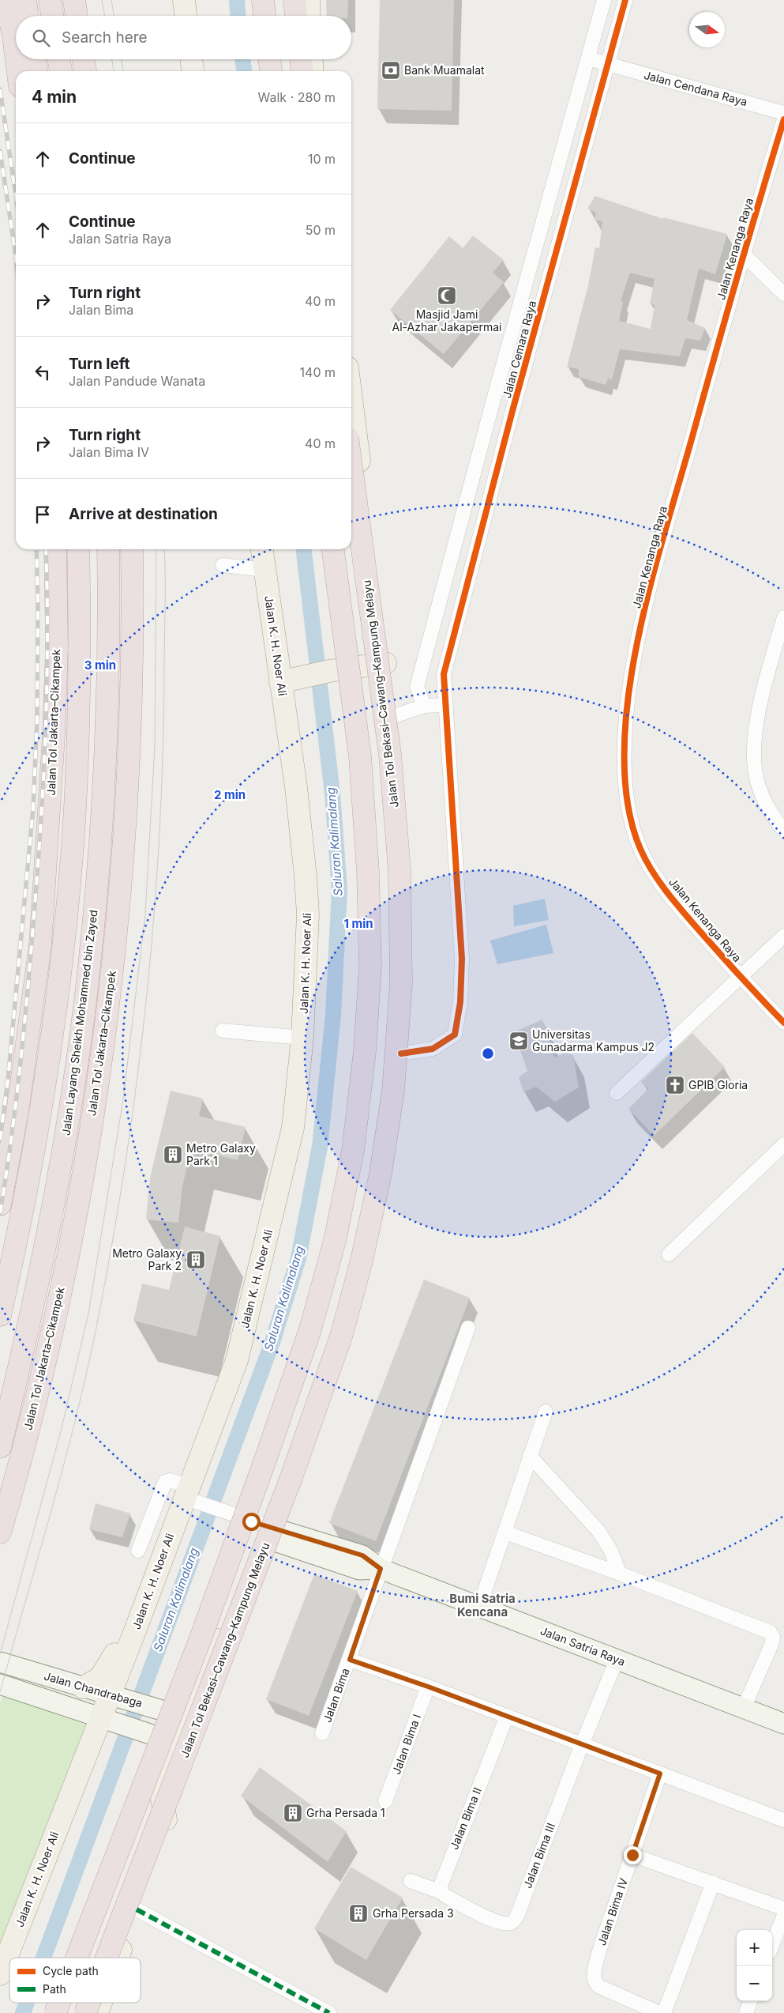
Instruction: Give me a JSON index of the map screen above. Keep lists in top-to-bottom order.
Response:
{
  "streets": {
    "highway": ["Jalan Tol Bekasi–Cawang–Kampung Melayu", "Jalan Tol Jakarta–Cikampek", "Jalan Layang Sheikh Mohammed bin Zayed"],
    "main road": ["Jalan K. H. Noer Ali"],
    "street": [
      "Jalan Cendana Raya",
      "Jalan Kenanga Raya",
      "Jalan Cemara Raya",
      "Jalan Satria Raya",
      "Jalan Chandrabaga",
      "Jalan Bima",
      "Jalan Bima I",
      "Jalan Bima II",
      "Jalan Bima III",
      "Jalan Bima IV"
    ]
  },
  "crossings": [
    ["Jalan Cendana Raya", "Jalan Cemara Raya"],
    ["Jalan K. H. Noer Ali", "Jalan Chandrabaga"],
    ["Jalan Satria Raya", "Jalan Bima"],
    ["Jalan Satria Raya", "Jalan Bima III"],
    ["Jalan Bima II", "Jalan Bima III"]
  ],
  "districts": ["Bumi Satria Kencana"],
  "water": ["Saluran Kalimalang"],
  "places": {
    "bank": ["Bank Muamalat"],
    "mosque": ["Masjid Jami Al-Azhar Jakapermai"],
    "school or university": ["Universitas Gunadarma Kampus J2"],
    "church": ["GPIB Gloria"],
    "building": [
      "Metro Galaxy Park 1",
      "Metro Galaxy Park 2",
      "Grha Persada 1",
      "Grha Persada 3"
    ]
  },
  "legend": ["Cycle path", "Path"],
  "north": "right",
  "page": {
    "search": "Search here",
    "heading": ["4 min", "Walk · 280 m"],
    "list": [
      ["Continue", "10 m"],
      ["Continue", "Jalan Satria Raya", "50 m"],
      ["Turn right", "Jalan Bima", "40 m"],
      ["Turn left", "Jalan Pandude Wanata", "140 m"],
      ["Turn right", "Jalan Bima IV", "40 m"],
      "Arrive at destination"
    ],
    "map_buttons": ["+", "−"]
  },
  "rings": ["3 min", "2 min", "1 min"]
}
